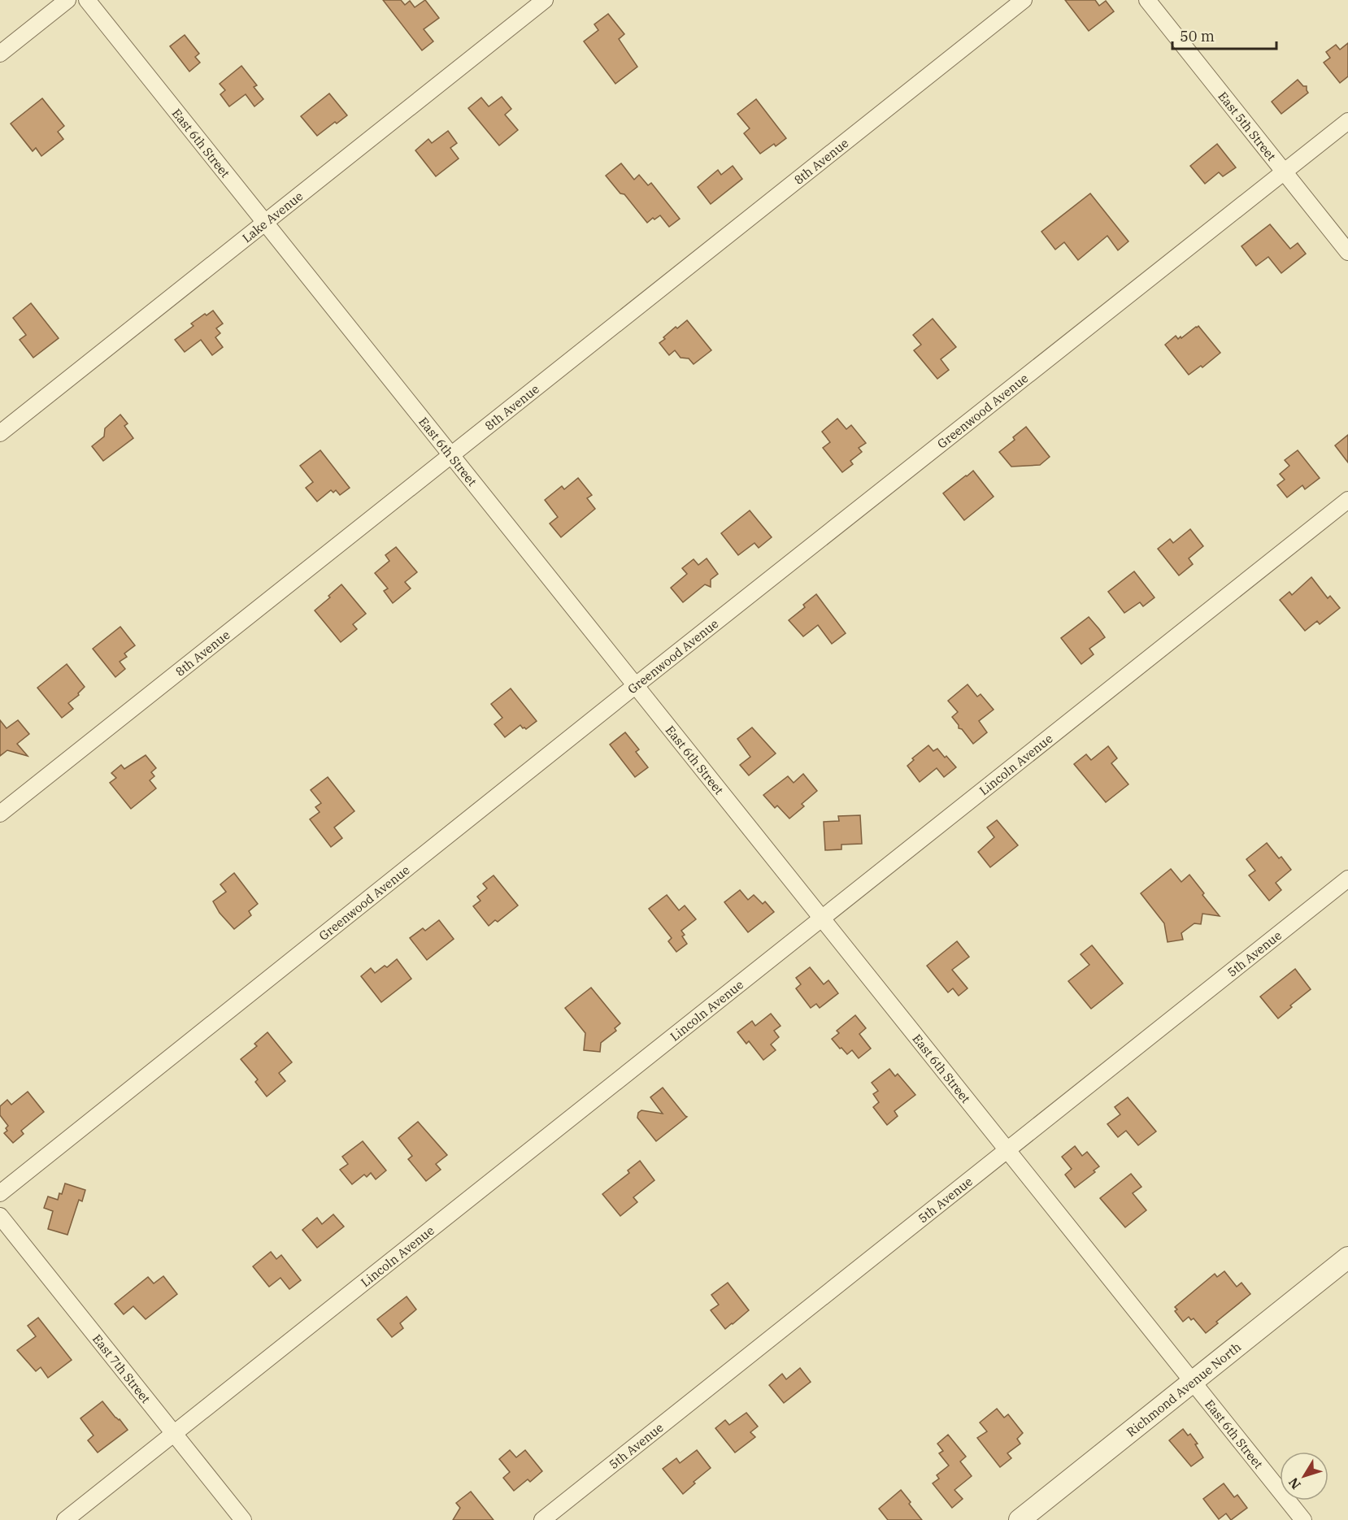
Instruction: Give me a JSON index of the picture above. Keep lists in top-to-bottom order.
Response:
{
  "streets": {
    "street": [
      "East 5th Street",
      "East 6th Street",
      "8th Avenue",
      "Lake Avenue",
      "Greenwood Avenue",
      "Lincoln Avenue",
      "5th Avenue",
      "East 7th Street",
      "Richmond Avenue North"
    ]
  },
  "crossings": [
    ["East 5th Street", "Greenwood Avenue"],
    ["East 6th Street", "8th Avenue"],
    ["East 6th Street", "Lake Avenue"],
    ["East 6th Street", "Greenwood Avenue"],
    ["East 6th Street", "Lincoln Avenue"],
    ["East 6th Street", "5th Avenue"],
    ["East 6th Street", "Richmond Avenue North"],
    ["Lincoln Avenue", "East 7th Street"]
  ],
  "scale_bar": "50 m",
  "north": "bottom left"
}
